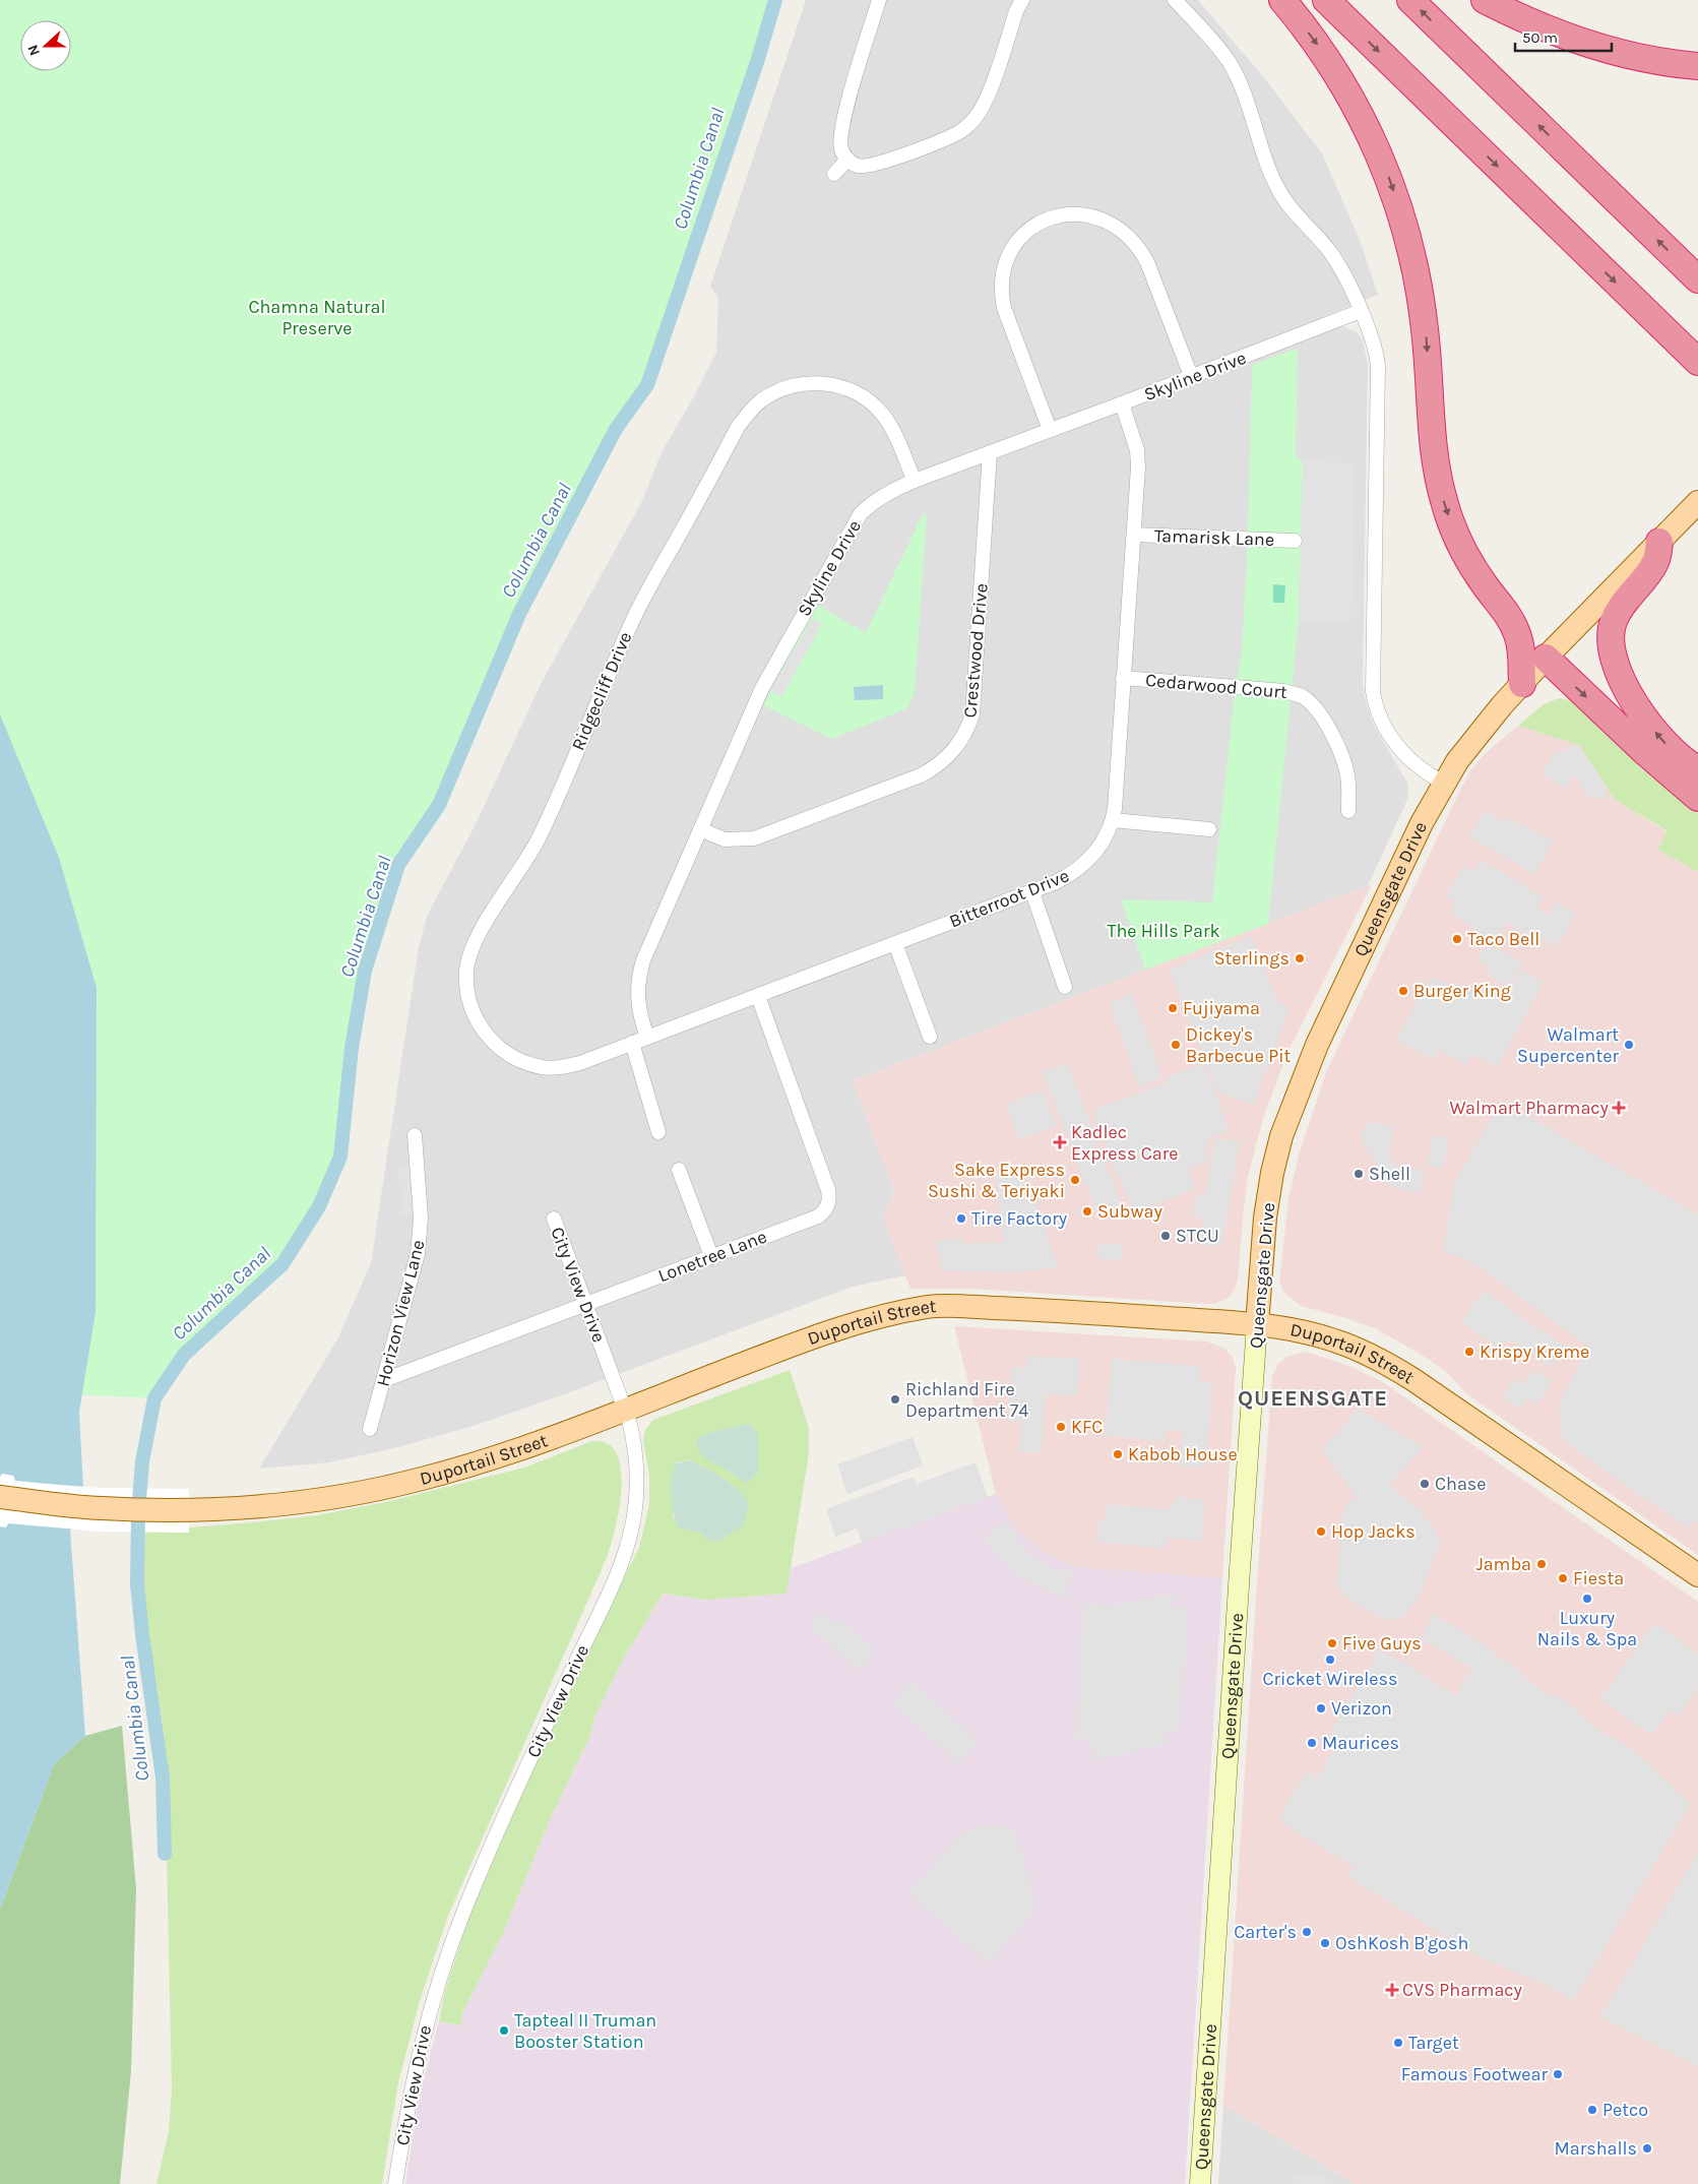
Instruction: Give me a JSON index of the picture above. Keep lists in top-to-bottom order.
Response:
{
  "streets": {
    "main road": ["Queensgate Drive", "Duportail Street"],
    "street": [
      "Skyline Drive",
      "Tamarisk Lane",
      "Crestwood Drive",
      "Cedarwood Court",
      "Ridgecliff Drive",
      "Bitterroot Drive",
      "Lonetree Lane",
      "City View Drive",
      "Horizon View Lane"
    ]
  },
  "crossings": [
    ["Skyline Drive", "Crestwood Drive"],
    ["Skyline Drive", "Ridgecliff Drive"],
    ["Skyline Drive", "Bitterroot Drive"],
    ["Tamarisk Lane", "Bitterroot Drive"],
    ["Cedarwood Court", "Bitterroot Drive"],
    ["Ridgecliff Drive", "Bitterroot Drive"],
    ["Queensgate Drive", "Duportail Street"],
    ["Bitterroot Drive", "Lonetree Lane"],
    ["Lonetree Lane", "City View Drive"],
    ["Lonetree Lane", "Horizon View Lane"],
    ["City View Drive", "Duportail Street"]
  ],
  "districts": ["QUEENSGATE"],
  "water": ["Columbia Canal"],
  "parks": ["Chamna Natural Preserve", "The Hills Park"],
  "places": {
    "other": [
      "Taco Bell",
      "Sterlings",
      "Burger King",
      "Fujiyama",
      "Dickey's Barbecue Pit",
      "Walmart Supercenter",
      "Shell",
      "Sake Express Sushi & Teriyaki",
      "Subway",
      "Tire Factory",
      "STCU",
      "Krispy Kreme",
      "Richland Fire Department 74",
      "KFC",
      "Kabob House",
      "Chase",
      "Hop Jacks",
      "Jamba",
      "Fiesta",
      "Luxury Nails & Spa",
      "Five Guys",
      "Cricket Wireless",
      "Verizon",
      "Maurices",
      "Carter's",
      "OshKosh B'gosh",
      "Tapteal II Truman Booster Station",
      "Target",
      "Famous Footwear",
      "Petco",
      "Marshalls"
    ],
    "health": ["Walmart Pharmacy", "Kadlec Express Care", "CVS Pharmacy"]
  },
  "scale_bar": "50 m",
  "north": "left"
}
